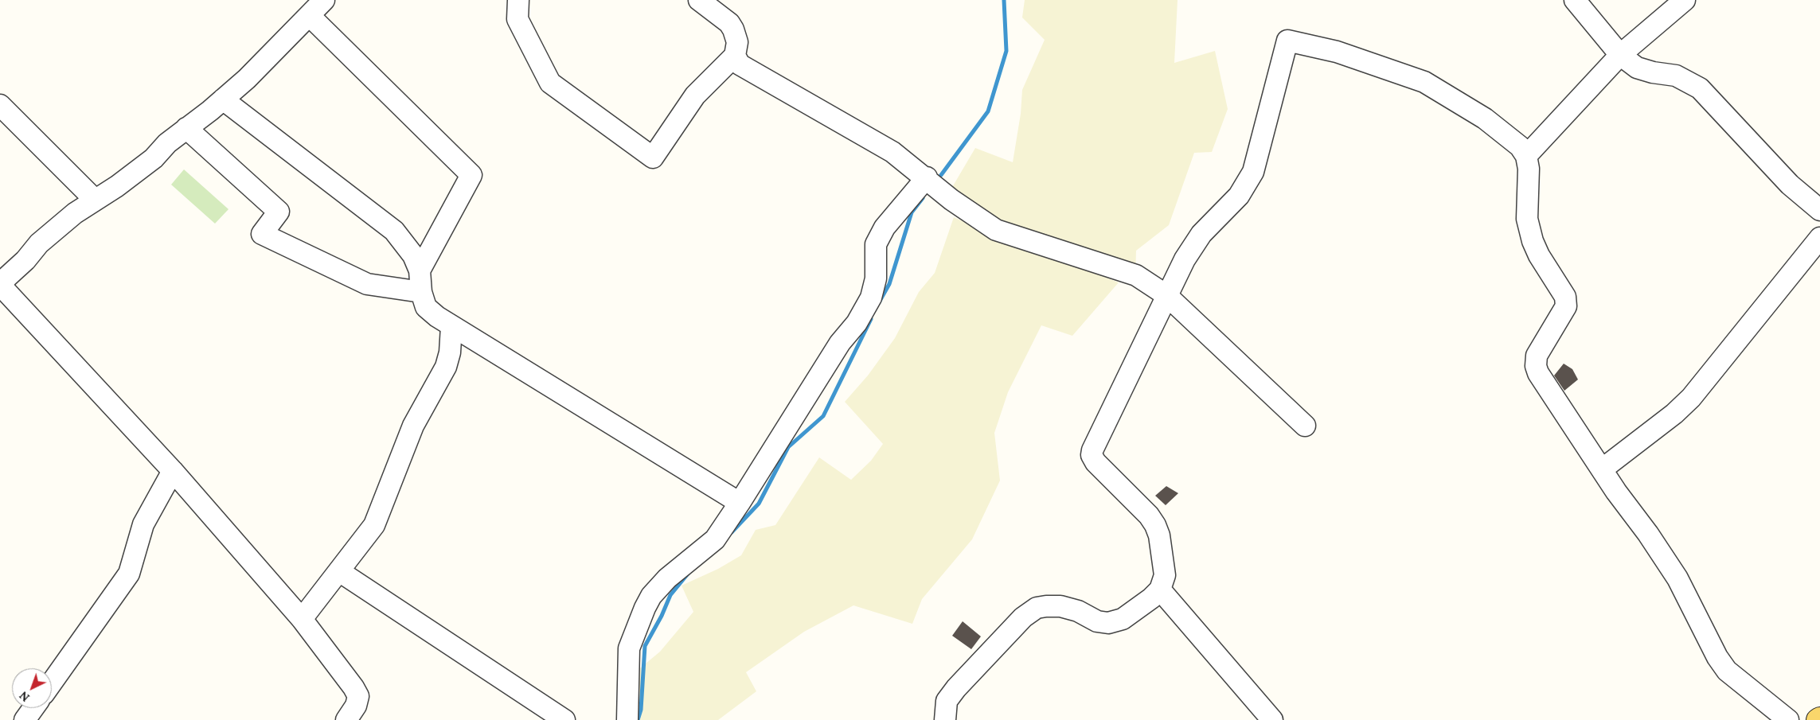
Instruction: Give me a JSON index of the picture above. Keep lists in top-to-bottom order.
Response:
{
  "north": "bottom left"
}
